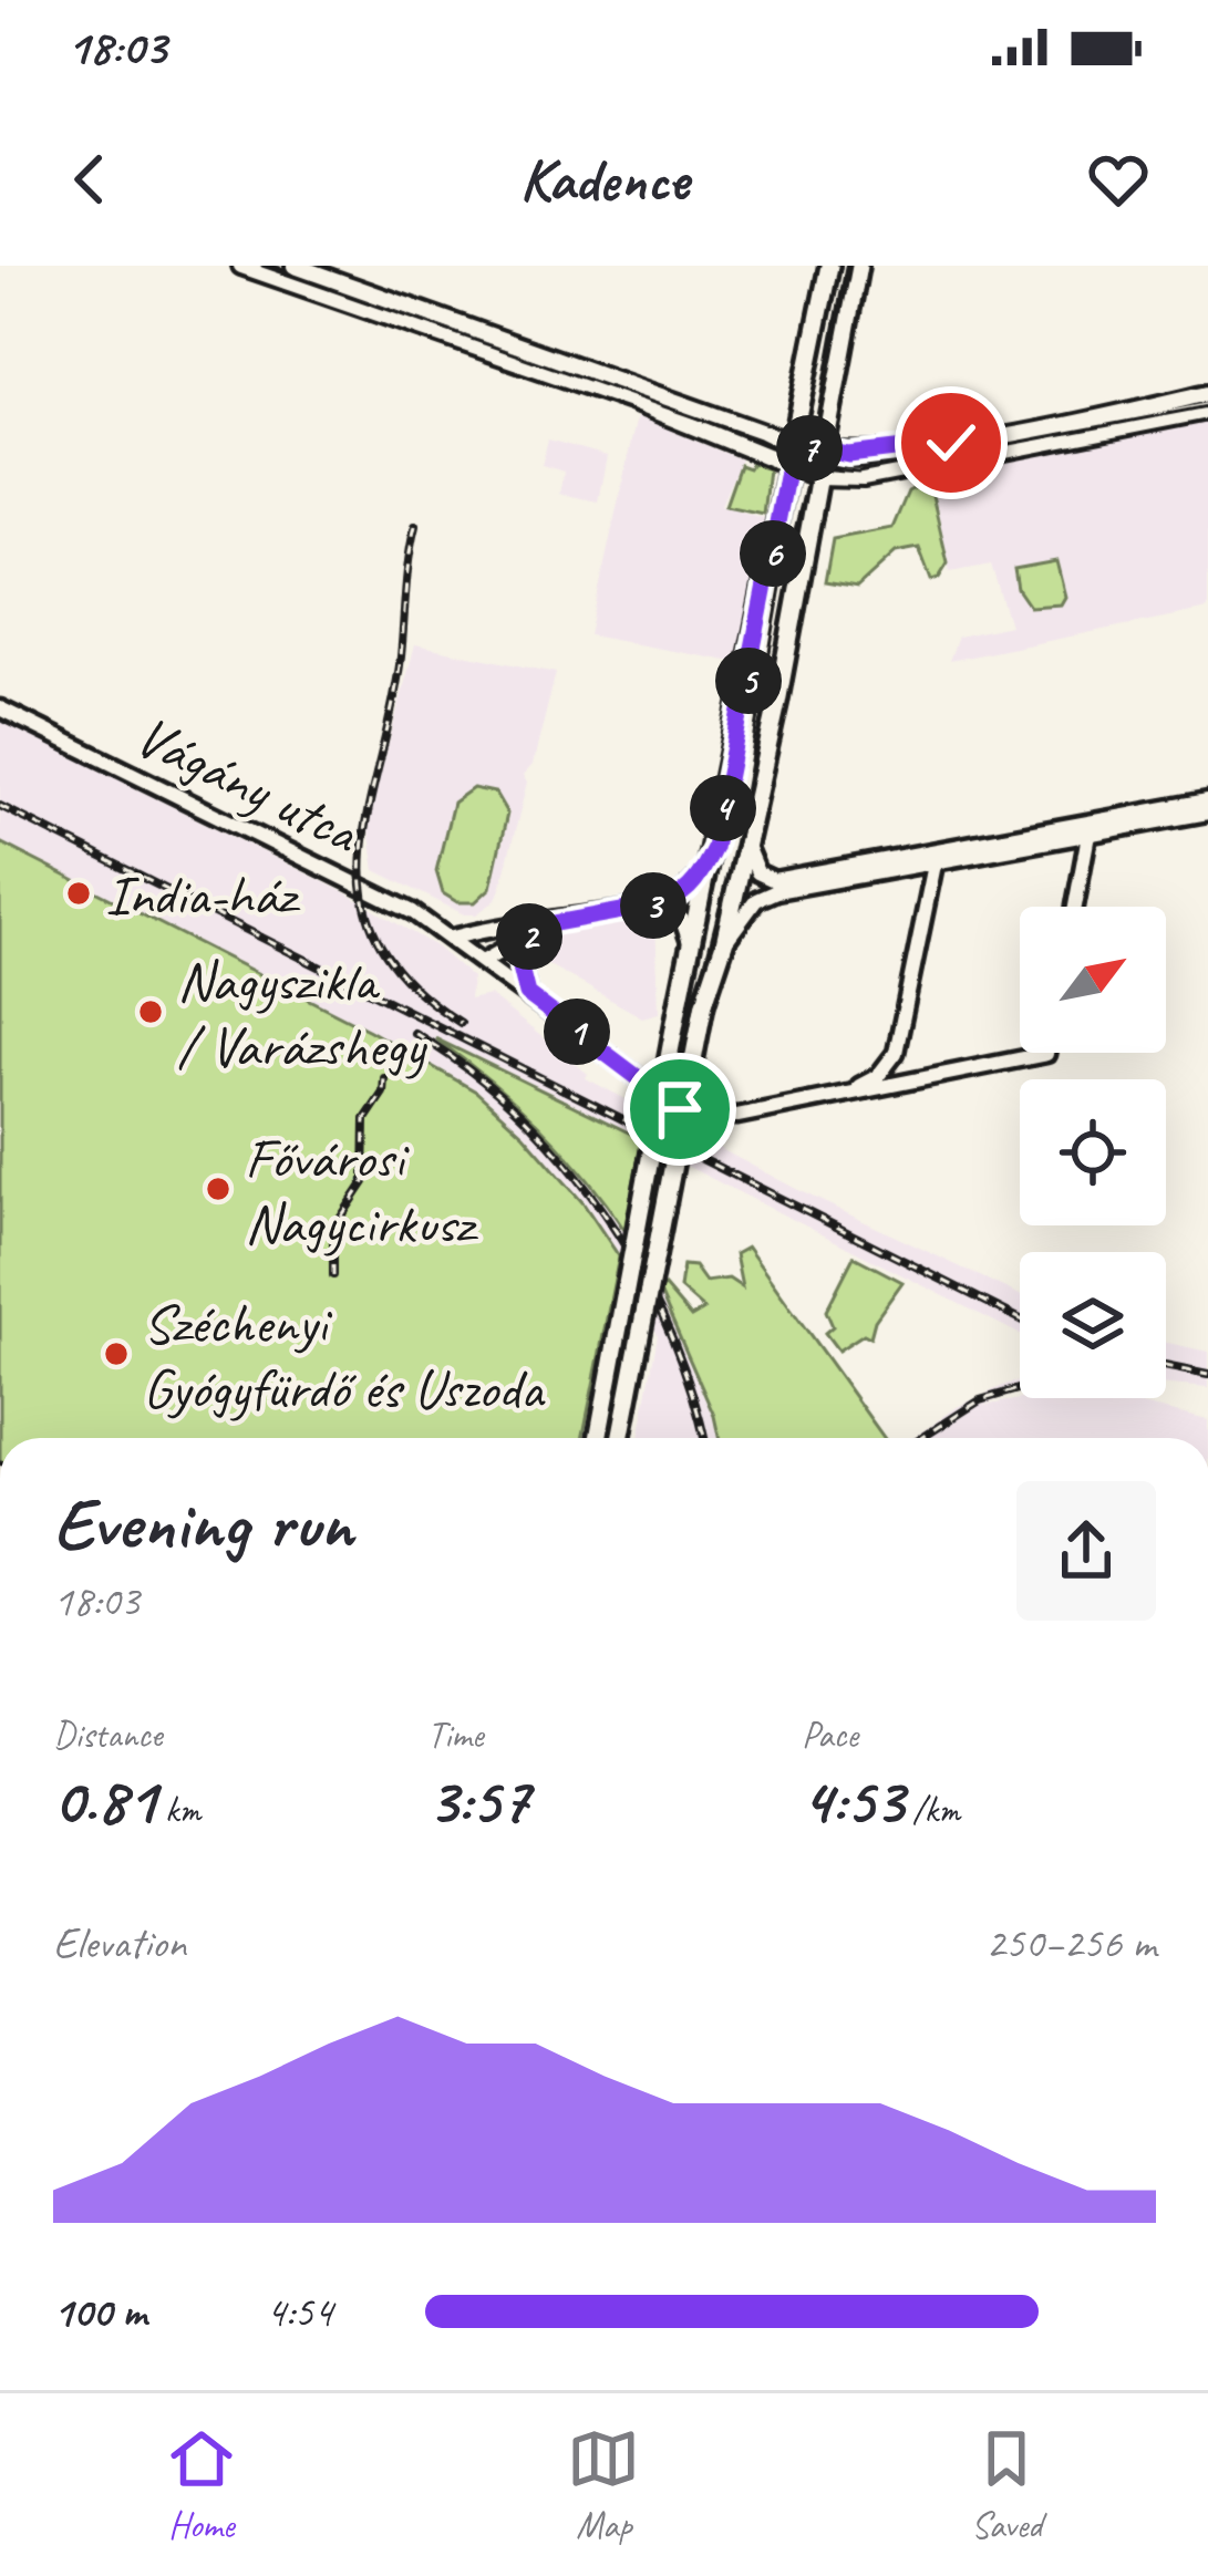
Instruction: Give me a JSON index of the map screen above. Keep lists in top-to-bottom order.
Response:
{
  "streets": {
    "street": ["Vágány utca"]
  },
  "places": [
    "India-ház",
    "Nagyszikla / Varázshegy",
    "Fővárosi Nagycirkusz",
    "Széchenyi Gyógyfürdő és Uszoda"
  ],
  "north": "top right",
  "page": {
    "status": "18:03",
    "header": "Kadence",
    "pins": [
      "7",
      "6",
      "5",
      "4",
      "3",
      "2",
      "1"
    ],
    "heading": ["Evening run", "18:03"],
    "stats": [
      ["Distance", "0.81 km"],
      ["Time", "3:57"],
      ["Pace", "4:53 /km"]
    ],
    "chart": ["Elevation", "250–256 m"],
    "list": [
      {
        "name": "100 m",
        "note": "4:54"
      }
    ],
    "tabs": ["Home", "Map", "Saved"]
  }
}
